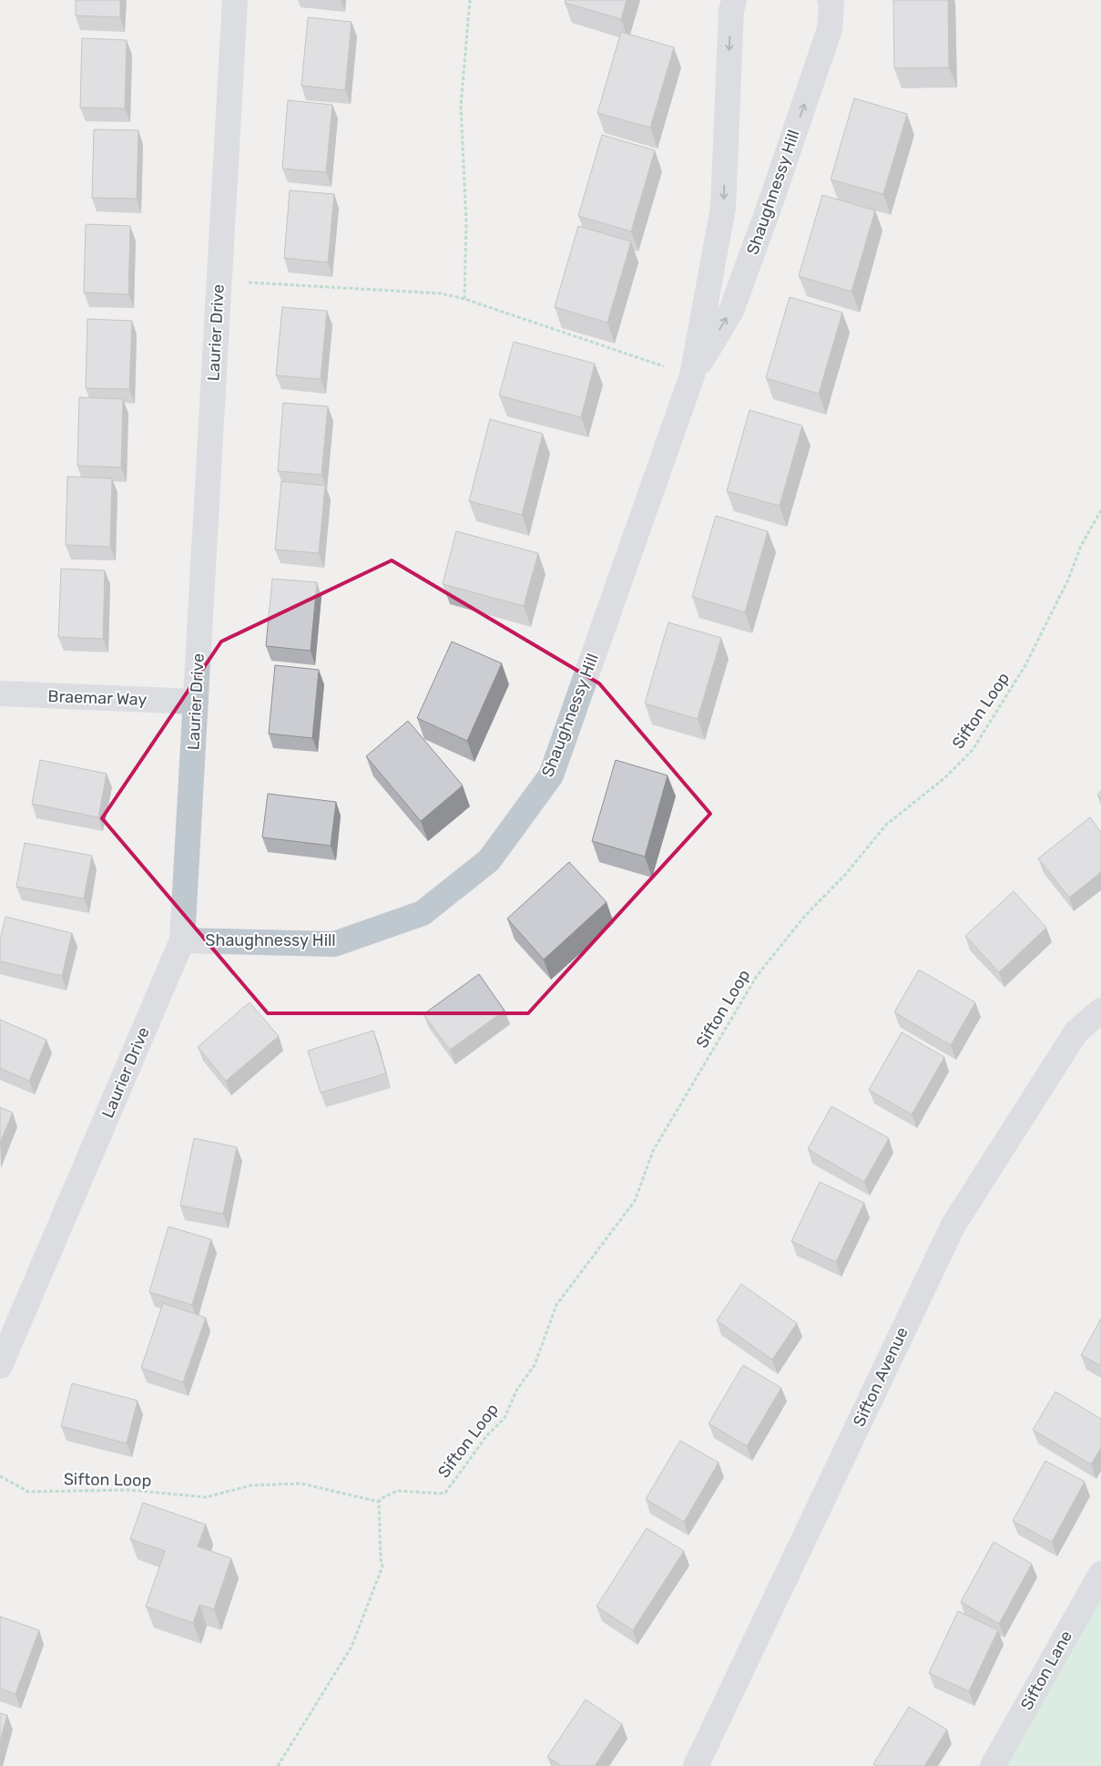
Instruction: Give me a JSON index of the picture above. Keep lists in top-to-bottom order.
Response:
{
  "streets": {
    "street": [
      "Shaughnessy Hill",
      "Laurier Drive",
      "Braemar Way",
      "Sifton Avenue",
      "Sifton Lane"
    ],
    "path": ["Sifton Loop"]
  },
  "crossings": [
    ["Shaughnessy Hill", "Laurier Drive"],
    ["Laurier Drive", "Braemar Way"]
  ]
}
